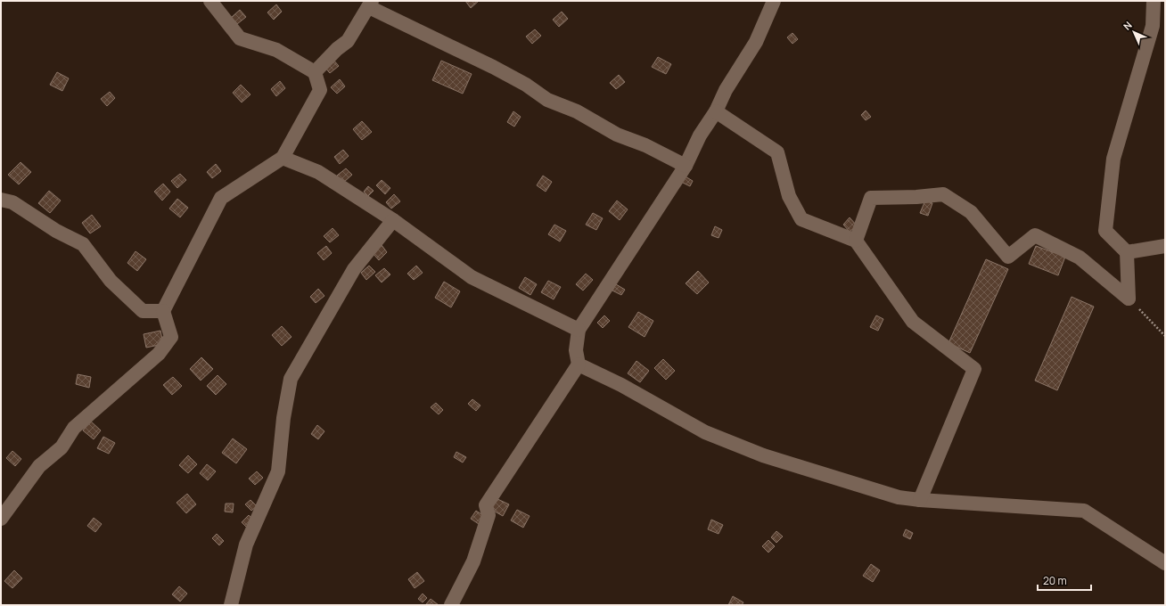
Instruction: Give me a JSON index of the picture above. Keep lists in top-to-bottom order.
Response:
{
  "scale_bar": "20 m",
  "north": "top left"
}
